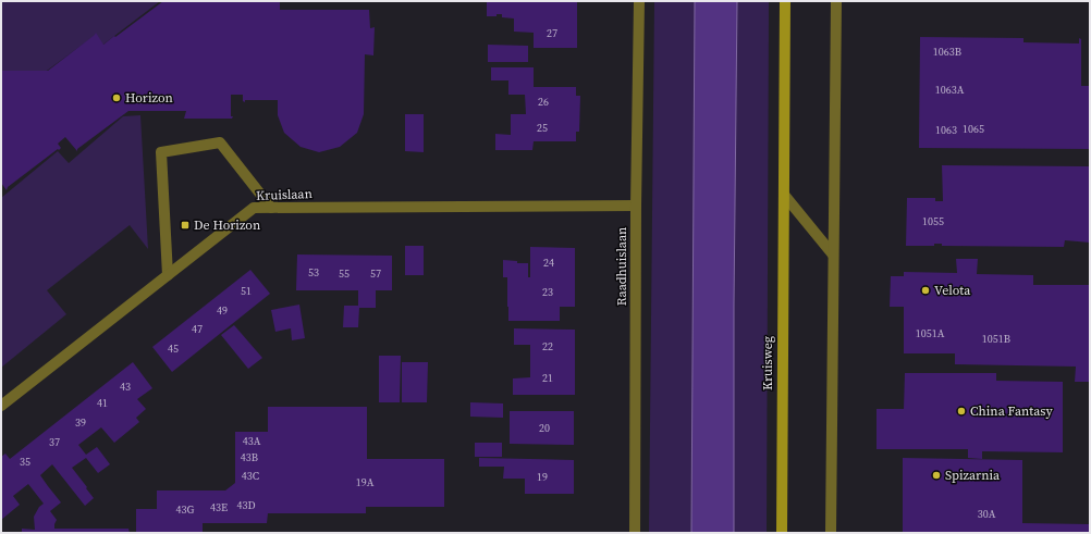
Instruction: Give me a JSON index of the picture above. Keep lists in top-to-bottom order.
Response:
{
  "streets": {
    "street": ["Kruislaan", "Raadhuislaan", "Kruisweg"]
  },
  "crossings": [
    ["Kruislaan", "Raadhuislaan"]
  ],
  "places": {
    "other": [
      "Horizon",
      "Velota",
      "China Fantasy",
      "Spizarnia"
    ],
    "transit": ["De Horizon"]
  },
  "house_numbers": [
    "27",
    "1063B",
    "1063A",
    "26",
    "25",
    "1065",
    "1063",
    "1055",
    "24",
    "53",
    "55",
    "57",
    "51",
    "23",
    "49",
    "47",
    "1051A",
    "1051B",
    "22",
    "45",
    "21",
    "43",
    "41",
    "39",
    "20",
    "43A",
    "37",
    "43B",
    "35",
    "43C",
    "19",
    "19A",
    "43D",
    "43E",
    "43G",
    "30A"
  ]
}
